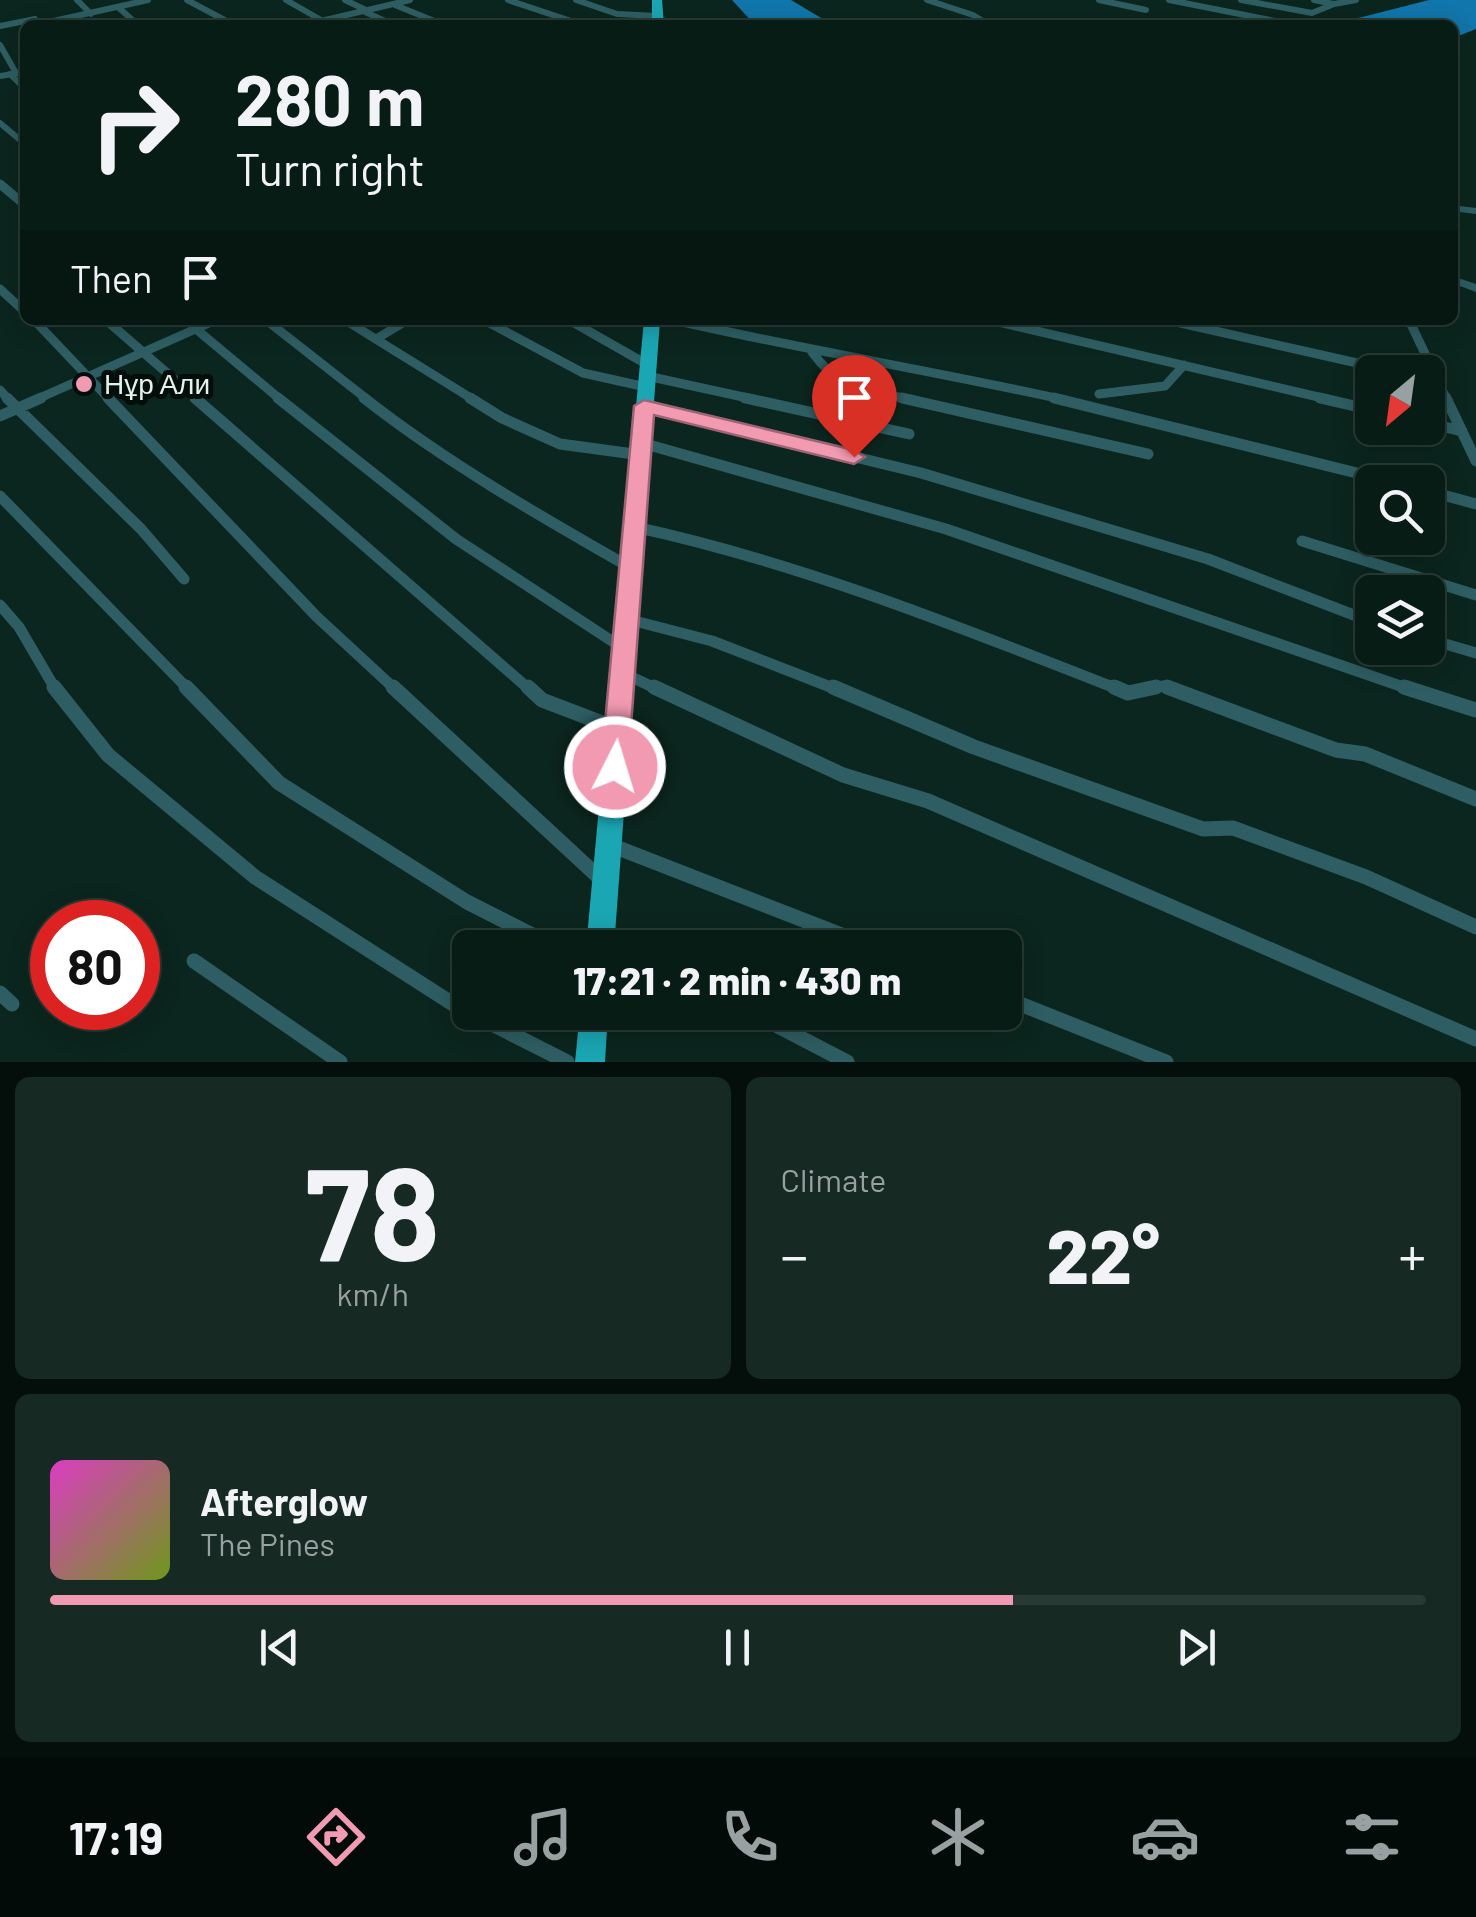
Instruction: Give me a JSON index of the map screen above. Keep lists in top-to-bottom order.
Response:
{
  "places": ["Нұр Али"],
  "north": "bottom left",
  "page": {
    "turn": ["280 m", "Turn right"],
    "then": "Then",
    "limit": "80",
    "trip": "17:21 · 2 min · 430 m",
    "tile": [
      ["78", "km/h"],
      "Climate"
    ],
    "heat": ["−", "22°", "+"],
    "song": ["Afterglow", "The Pines"],
    "tabs": "17:19"
  }
}
